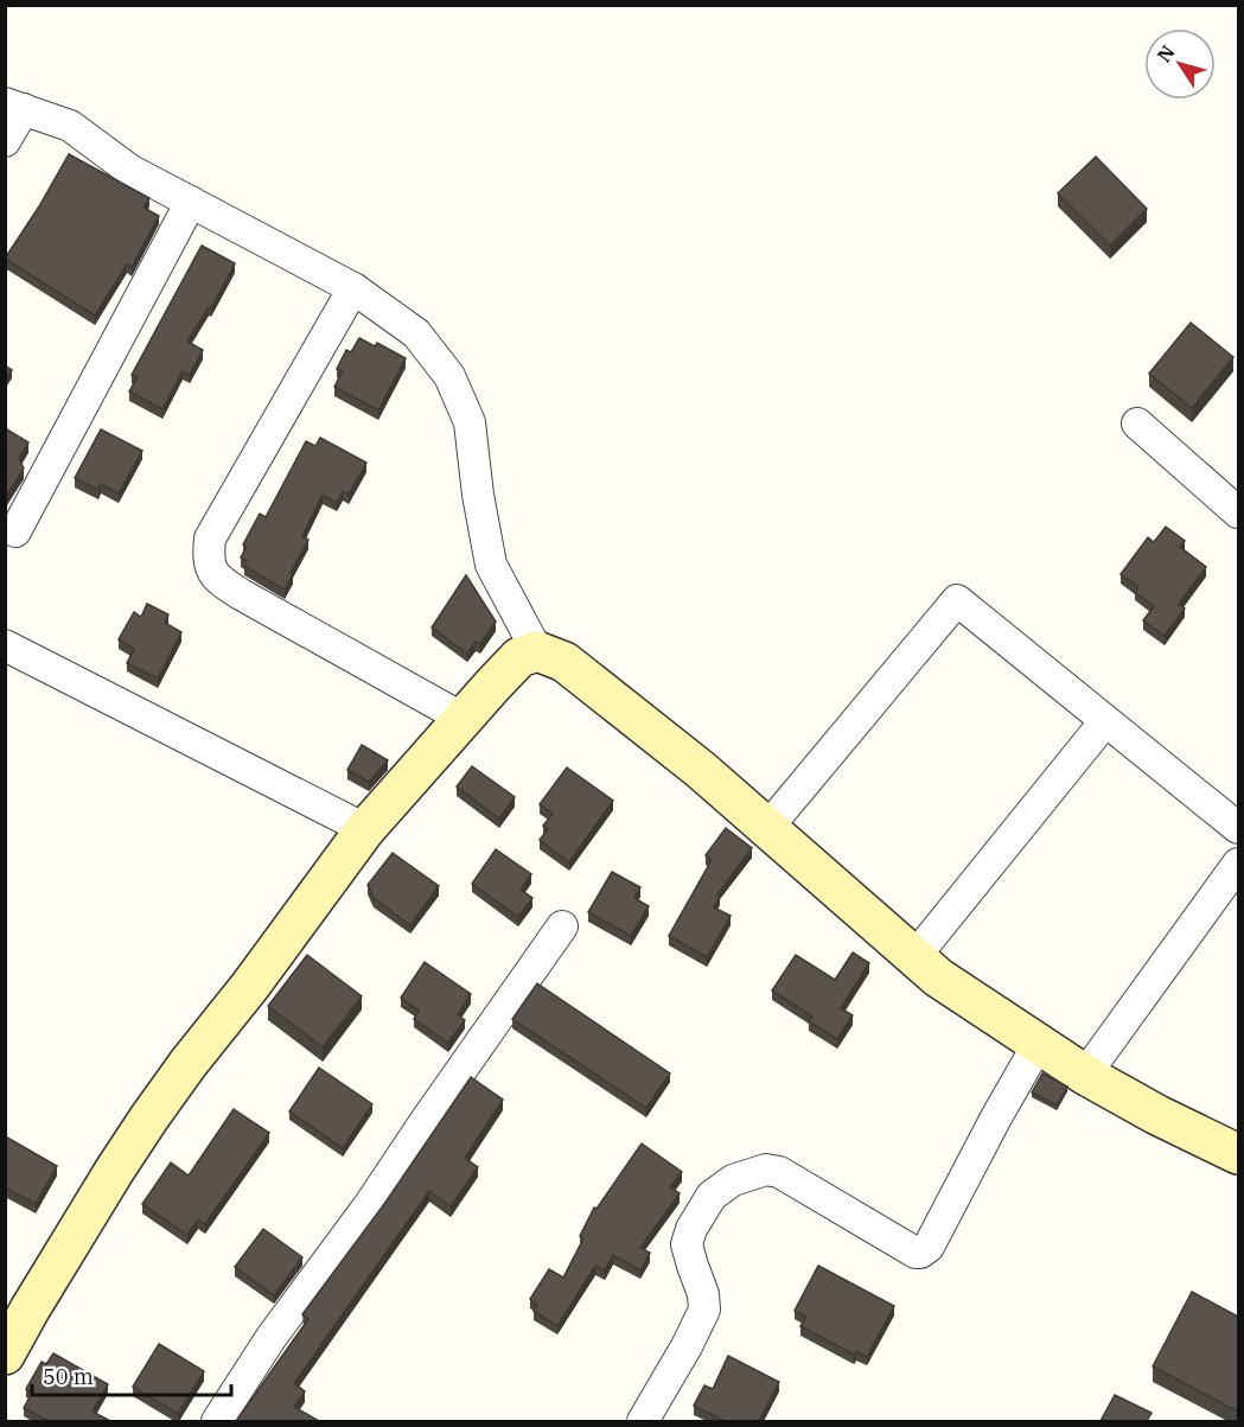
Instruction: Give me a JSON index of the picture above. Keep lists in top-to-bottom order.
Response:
{
  "scale_bar": "50 m",
  "north": "top left"
}
